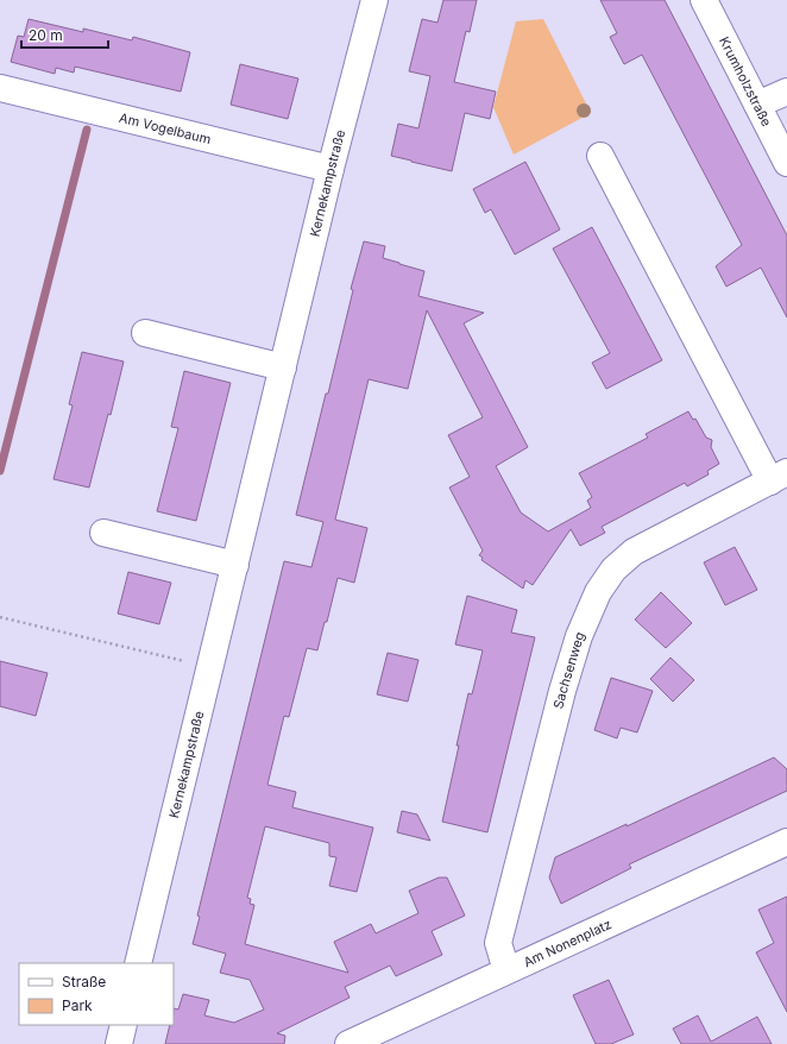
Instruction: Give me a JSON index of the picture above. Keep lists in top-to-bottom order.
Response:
{
  "streets": {
    "street": [
      "Krumholzstraße",
      "Am Vogelbaum",
      "Kernekampstraße",
      "Sachsenweg",
      "Am Nonenplatz"
    ]
  },
  "crossings": [
    ["Am Vogelbaum", "Kernekampstraße"],
    ["Sachsenweg", "Am Nonenplatz"]
  ],
  "legend": ["Straße", "Park"],
  "scale_bar": "20 m"
}
